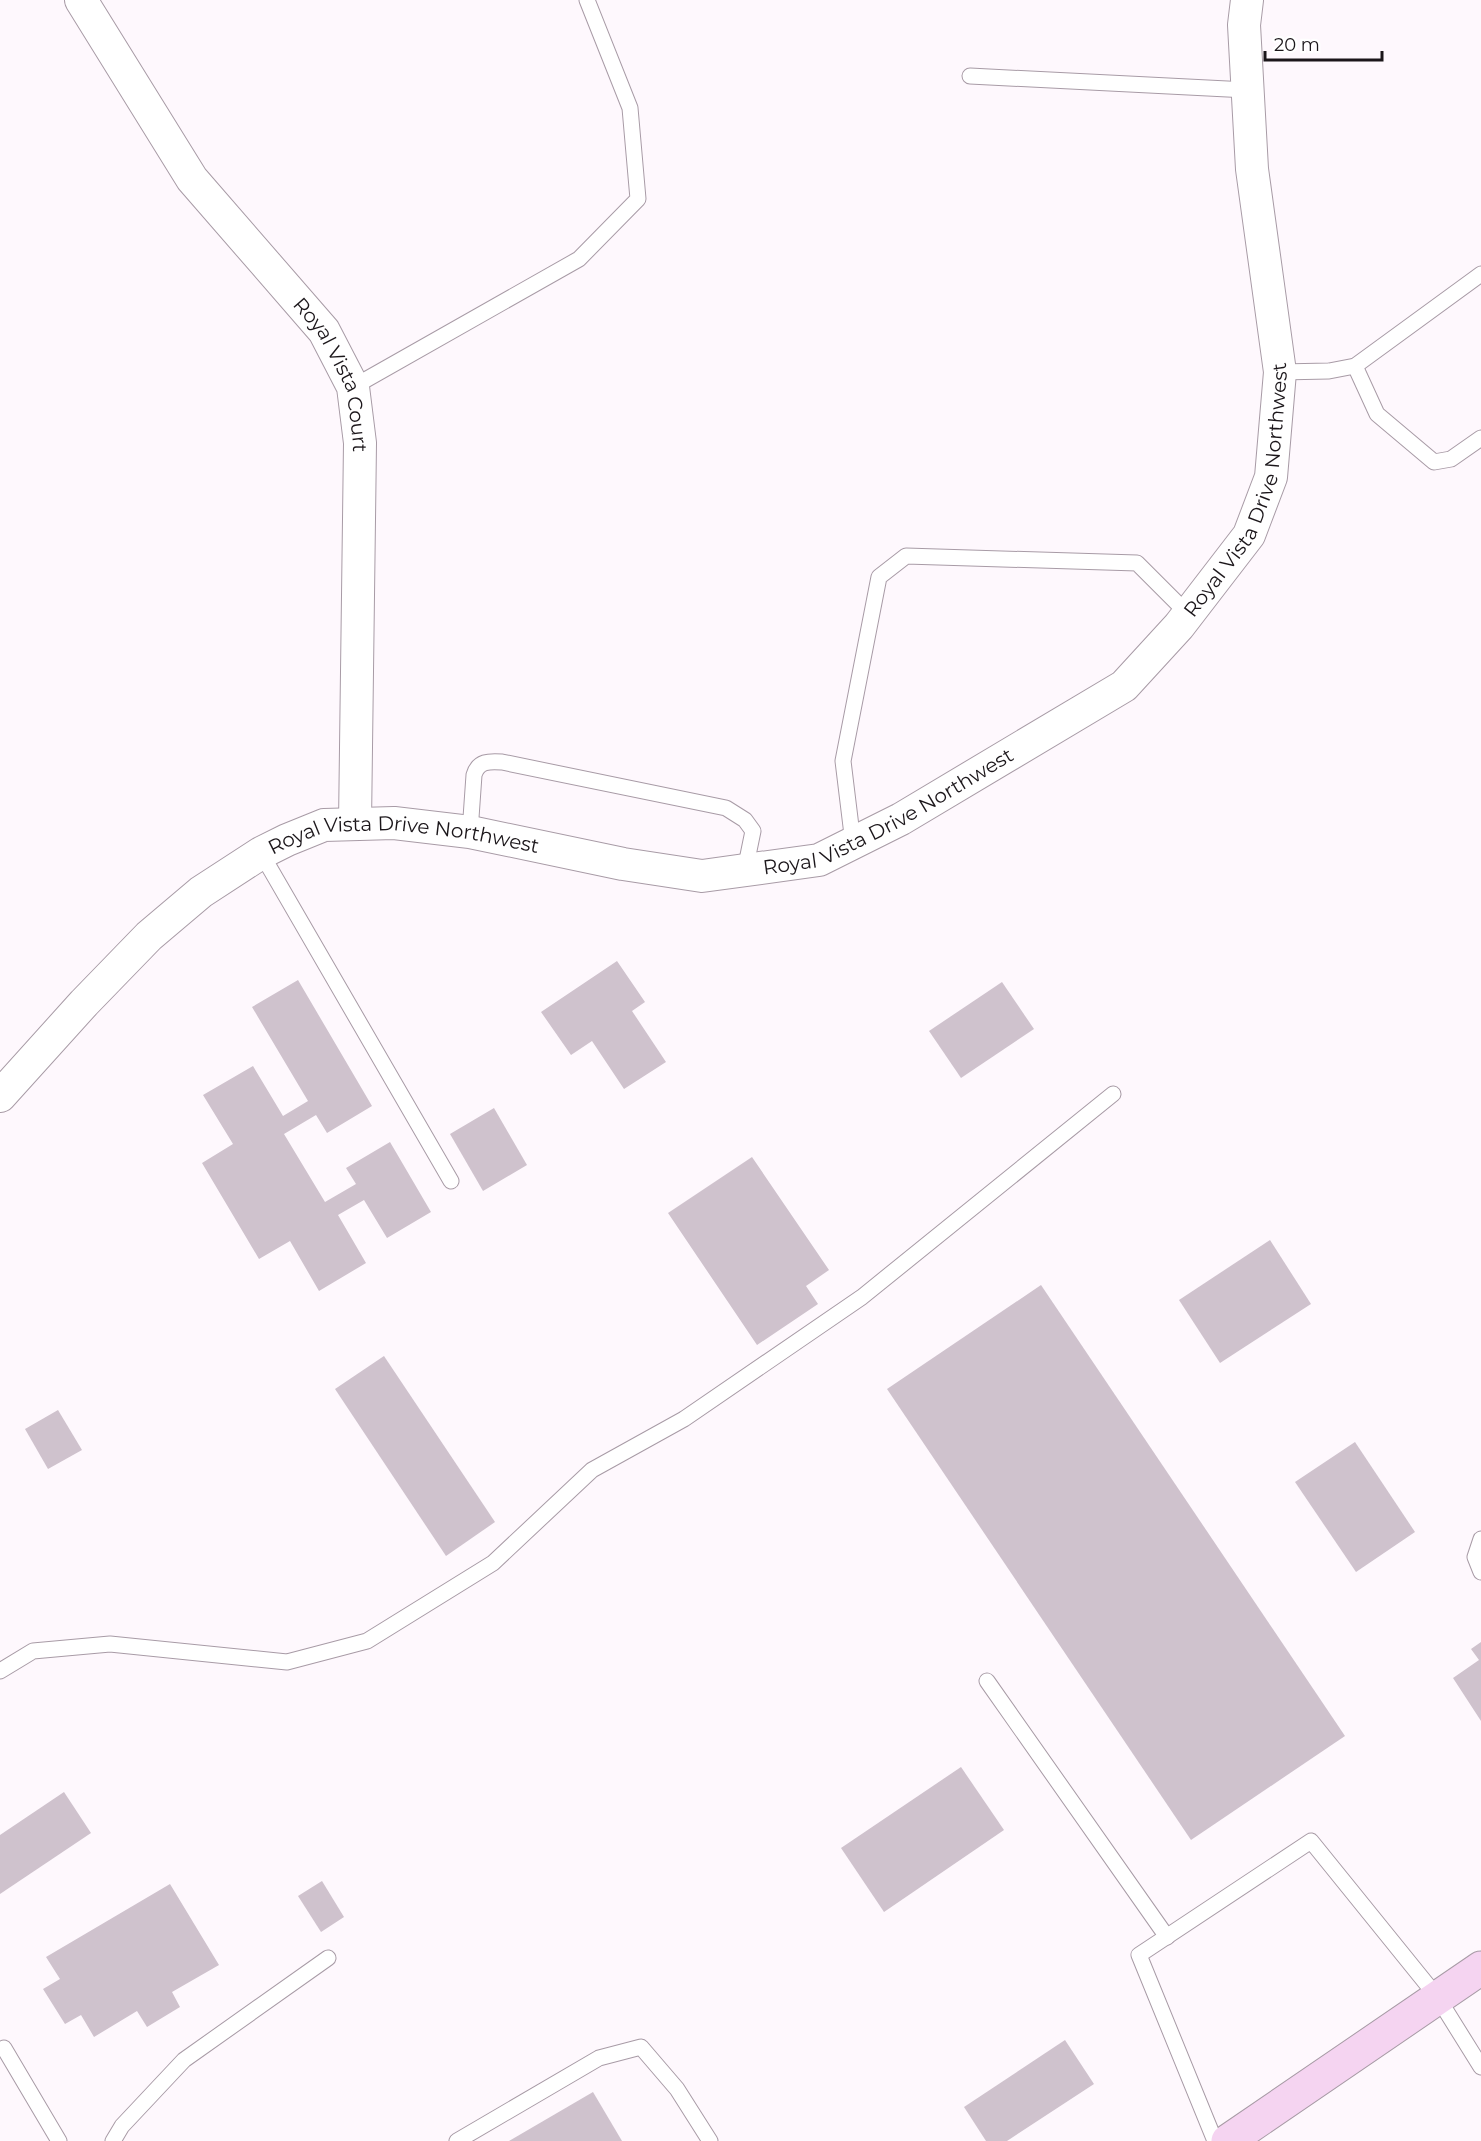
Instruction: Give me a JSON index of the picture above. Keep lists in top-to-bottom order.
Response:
{
  "streets": {
    "street": ["Royal Vista Court", "Royal Vista Drive Northwest"]
  },
  "crossings": [
    ["Royal Vista Court", "Royal Vista Drive Northwest"]
  ],
  "scale_bar": "20 m"
}
